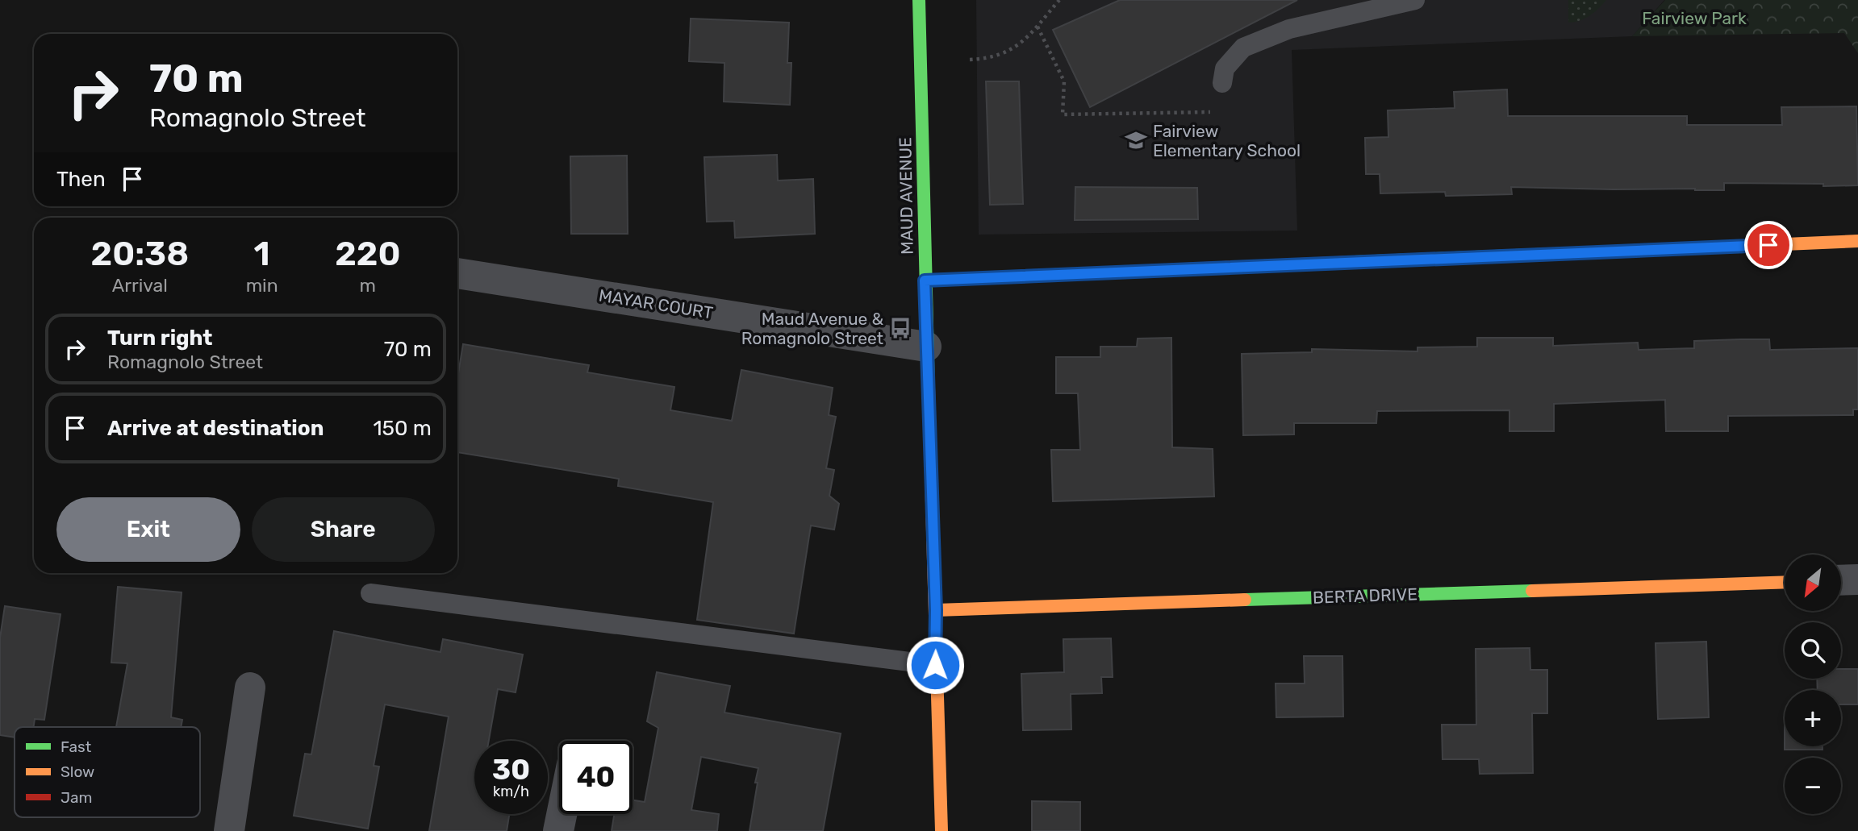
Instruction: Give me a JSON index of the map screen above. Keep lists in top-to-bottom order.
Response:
{
  "streets": {
    "street": ["MAUD AVENUE", "MAYAR COURT", "BERTA DRIVE"]
  },
  "crossings": [
    ["MAUD AVENUE", "MAYAR COURT"],
    ["MAUD AVENUE", "BERTA DRIVE"]
  ],
  "parks": ["Fairview Park"],
  "places": {
    "school or university": ["Fairview Elementary School"],
    "bus stop": ["Maud Avenue & Romagnolo Street"]
  },
  "legend": ["Fast", "Slow", "Jam"],
  "north": "bottom left",
  "page": {
    "turn": ["70 m", "Romagnolo Street"],
    "then": "Then",
    "eta": [
      "20:38",
      "Arrival",
      "1",
      "min",
      "220",
      "m"
    ],
    "list": [
      {
        "name": "Turn right",
        "note": "Romagnolo Street",
        "value": "70 m"
      },
      {
        "name": "Arrive at destination",
        "value": "150 m"
      }
    ],
    "buttons": ["Exit", "Share"],
    "map_buttons": ["+", "−"],
    "speed": "30 km/h",
    "limit": "40"
  }
}
